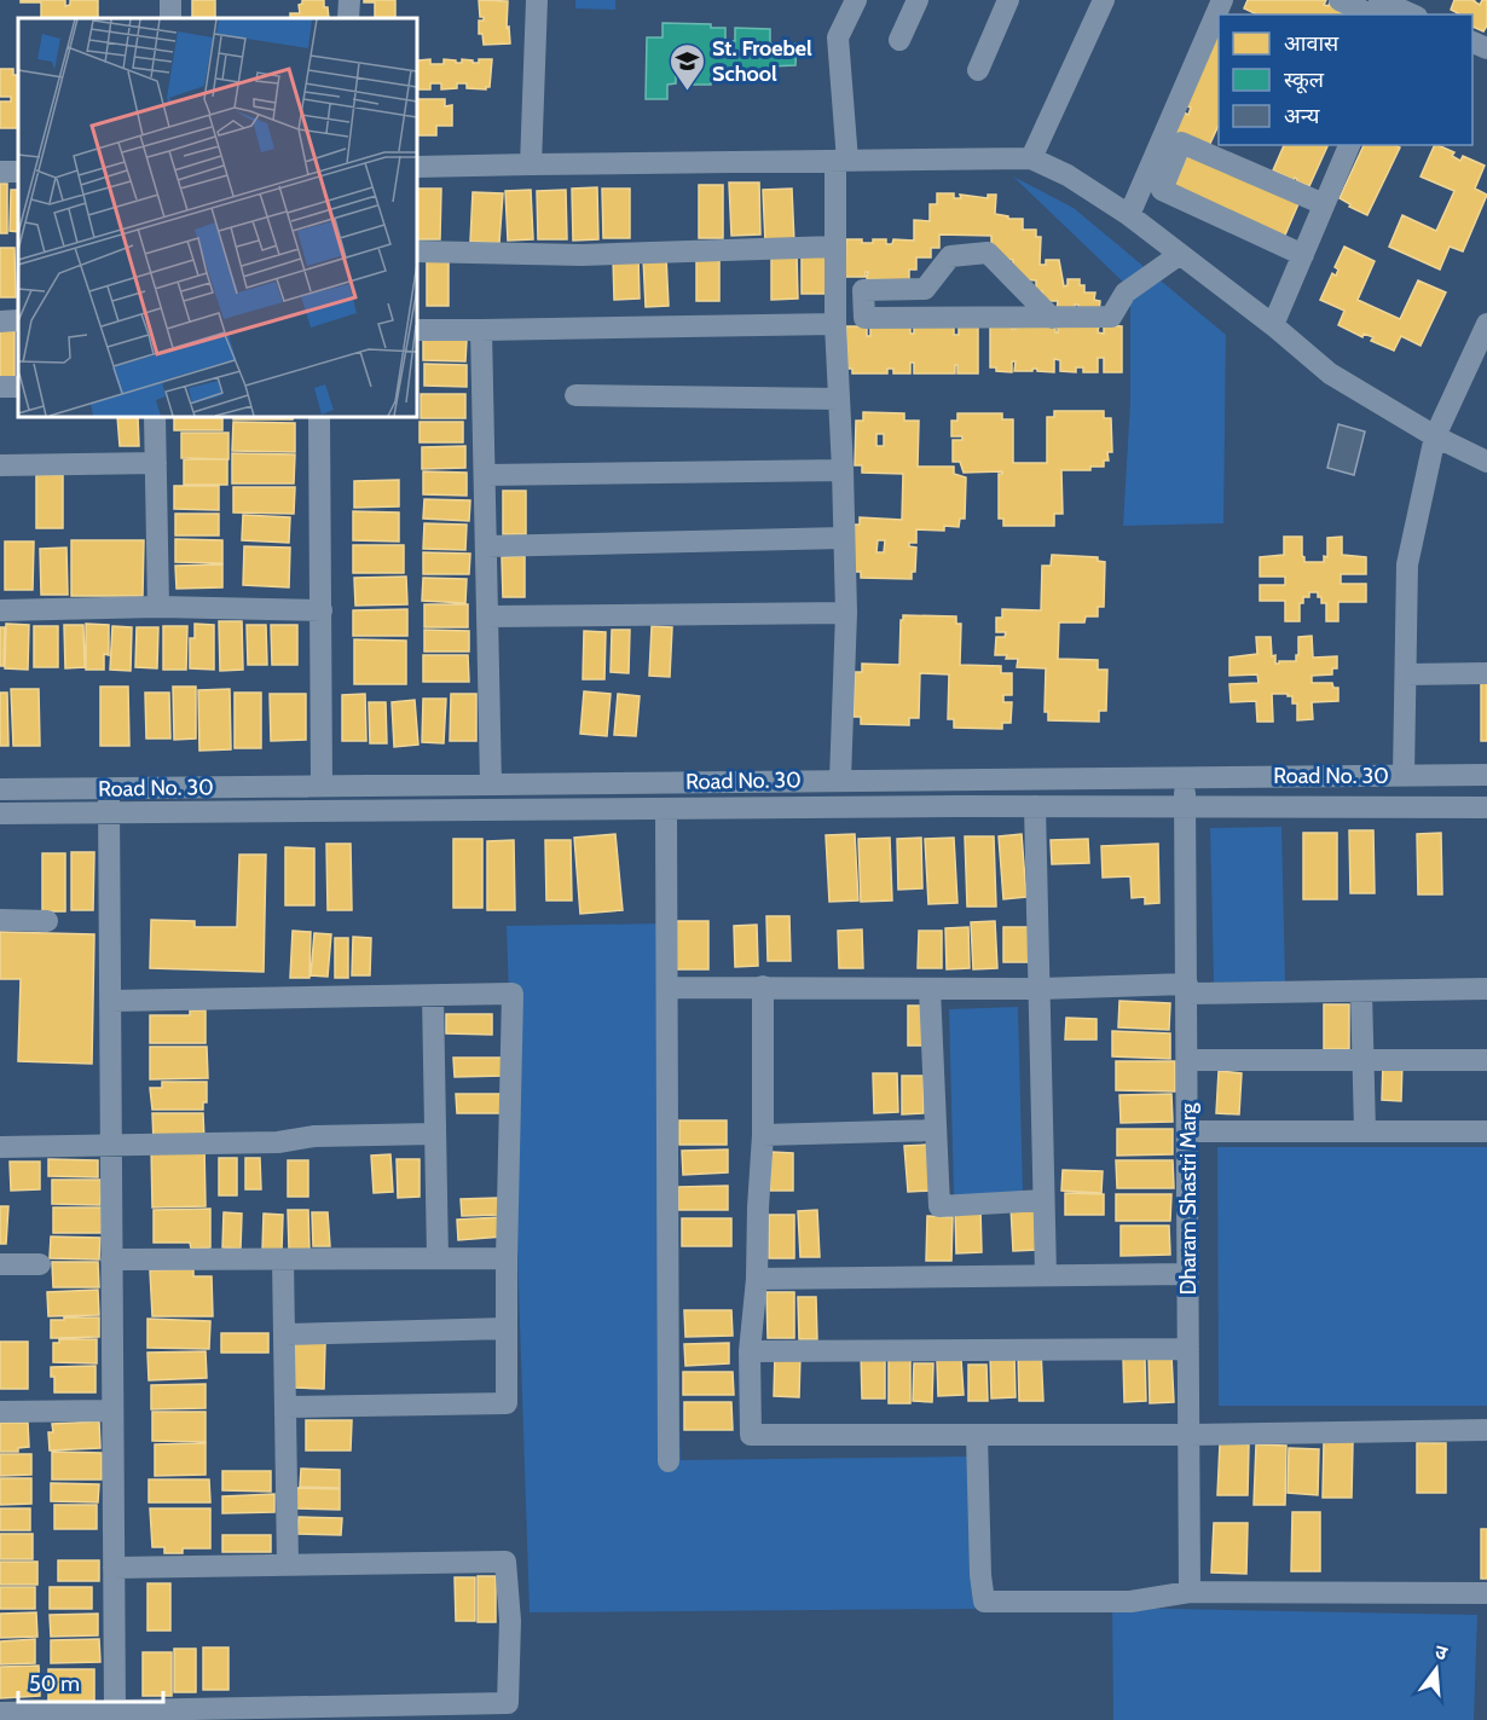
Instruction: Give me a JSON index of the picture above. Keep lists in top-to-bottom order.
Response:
{
  "streets": {
    "street": ["Road No. 30", "Dharam Shastri Marg"]
  },
  "crossings": [
    ["Road No. 30", "Dharam Shastri Marg"]
  ],
  "places": {
    "school or university": ["St. Froebel School"]
  },
  "legend": ["आवास", "स्कूल", "अन्य"],
  "scale_bar": "50 m",
  "north": "top"
}
